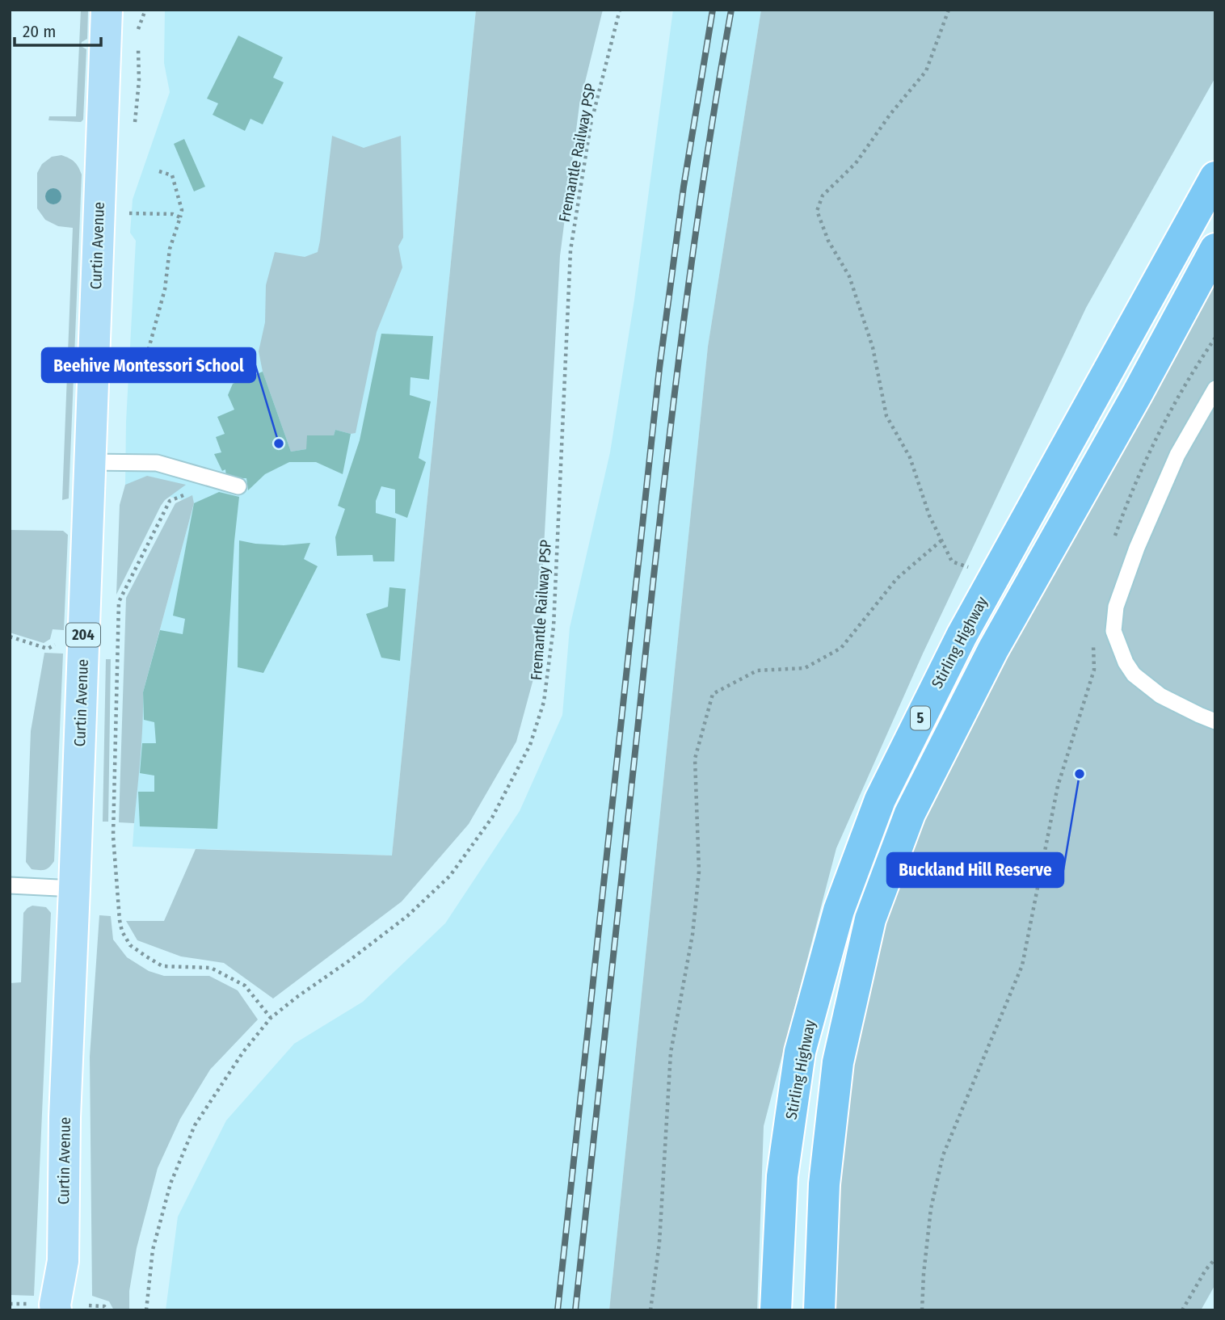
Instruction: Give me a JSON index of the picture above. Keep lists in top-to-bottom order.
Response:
{
  "streets": {
    "highway": ["Stirling Highway", "5"],
    "main road": ["Curtin Avenue", "204"],
    "path": ["Fremantle Railway PSP"]
  },
  "places": ["Beehive Montessori School", "Buckland Hill Reserve"],
  "scale_bar": "20 m"
}
